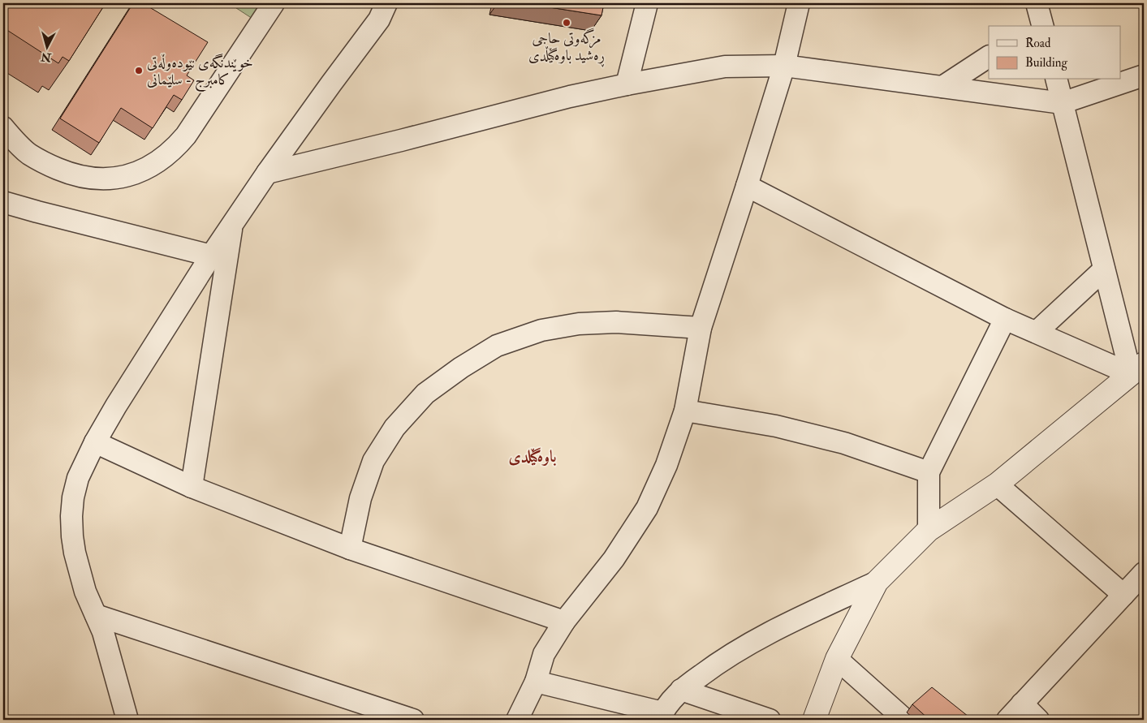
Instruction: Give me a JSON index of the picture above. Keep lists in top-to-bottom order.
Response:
{
  "districts": ["باوەگێلدی"],
  "places": ["مزگەوتی حاجی ڕەشید باوەگێڵدی", "خوێندنگەی نێودەوڵەتی کامبرج - سلێمانی"],
  "legend": ["Road", "Building"],
  "north": "bottom"
}
